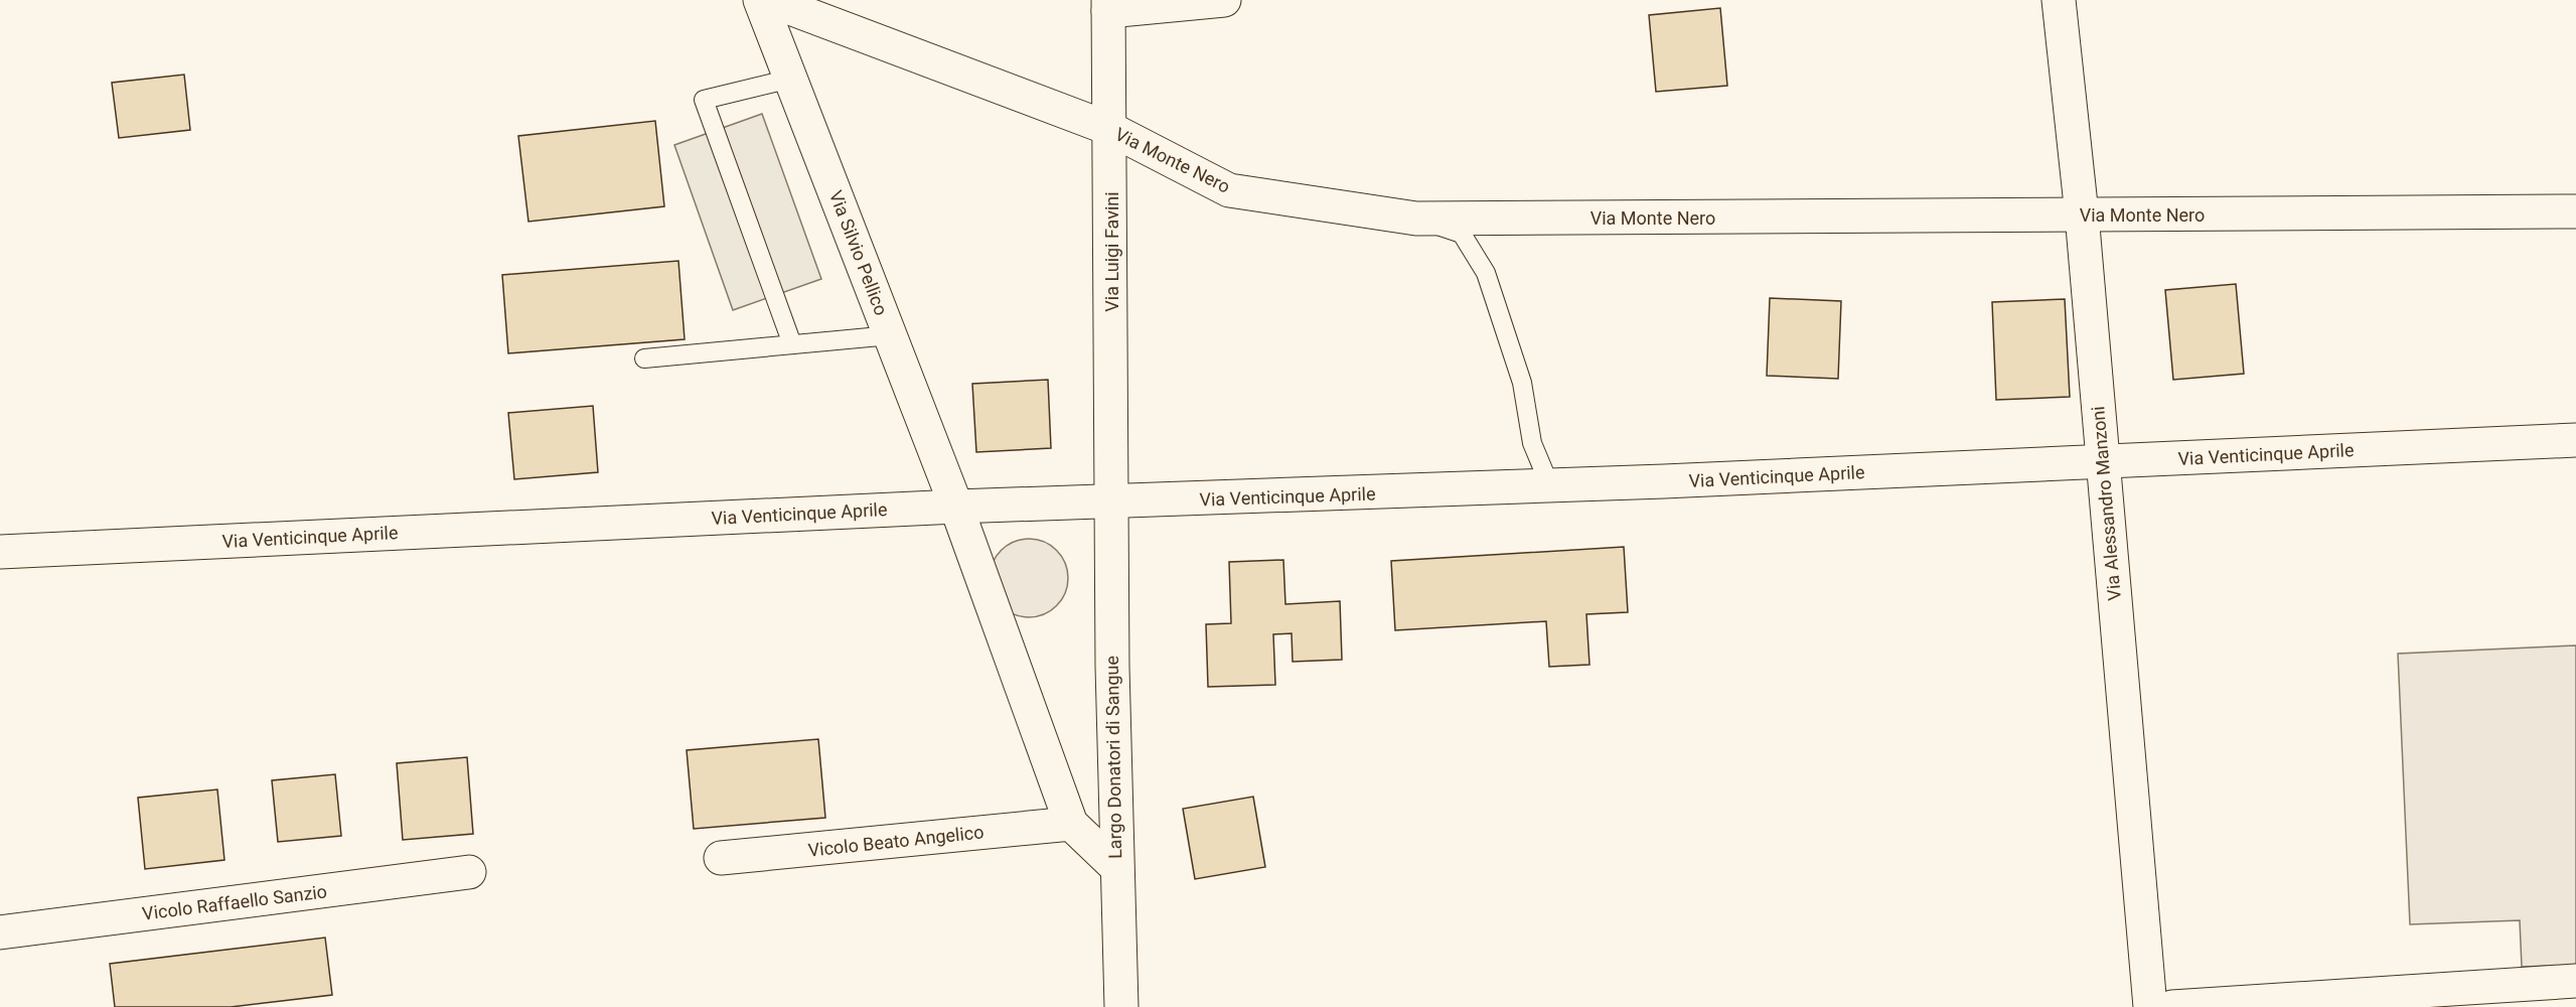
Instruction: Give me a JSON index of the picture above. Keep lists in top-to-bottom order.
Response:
{
  "streets": {
    "street": [
      "Via Monte Nero",
      "Via Luigi Favini",
      "Via Silvio Pellico",
      "Via Venticinque Aprile",
      "Via Alessandro Manzoni",
      "Largo Donatori di Sangue",
      "Vicolo Beato Angelico",
      "Vicolo Raffaello Sanzio"
    ]
  },
  "crossings": [
    ["Via Monte Nero", "Via Luigi Favini"],
    ["Via Monte Nero", "Via Alessandro Manzoni"],
    ["Via Luigi Favini", "Via Venticinque Aprile"],
    ["Via Luigi Favini", "Largo Donatori di Sangue"],
    ["Via Silvio Pellico", "Via Venticinque Aprile"],
    ["Via Silvio Pellico", "Largo Donatori di Sangue"],
    ["Via Venticinque Aprile", "Via Alessandro Manzoni"],
    ["Via Venticinque Aprile", "Largo Donatori di Sangue"],
    ["Largo Donatori di Sangue", "Vicolo Beato Angelico"]
  ]
}
